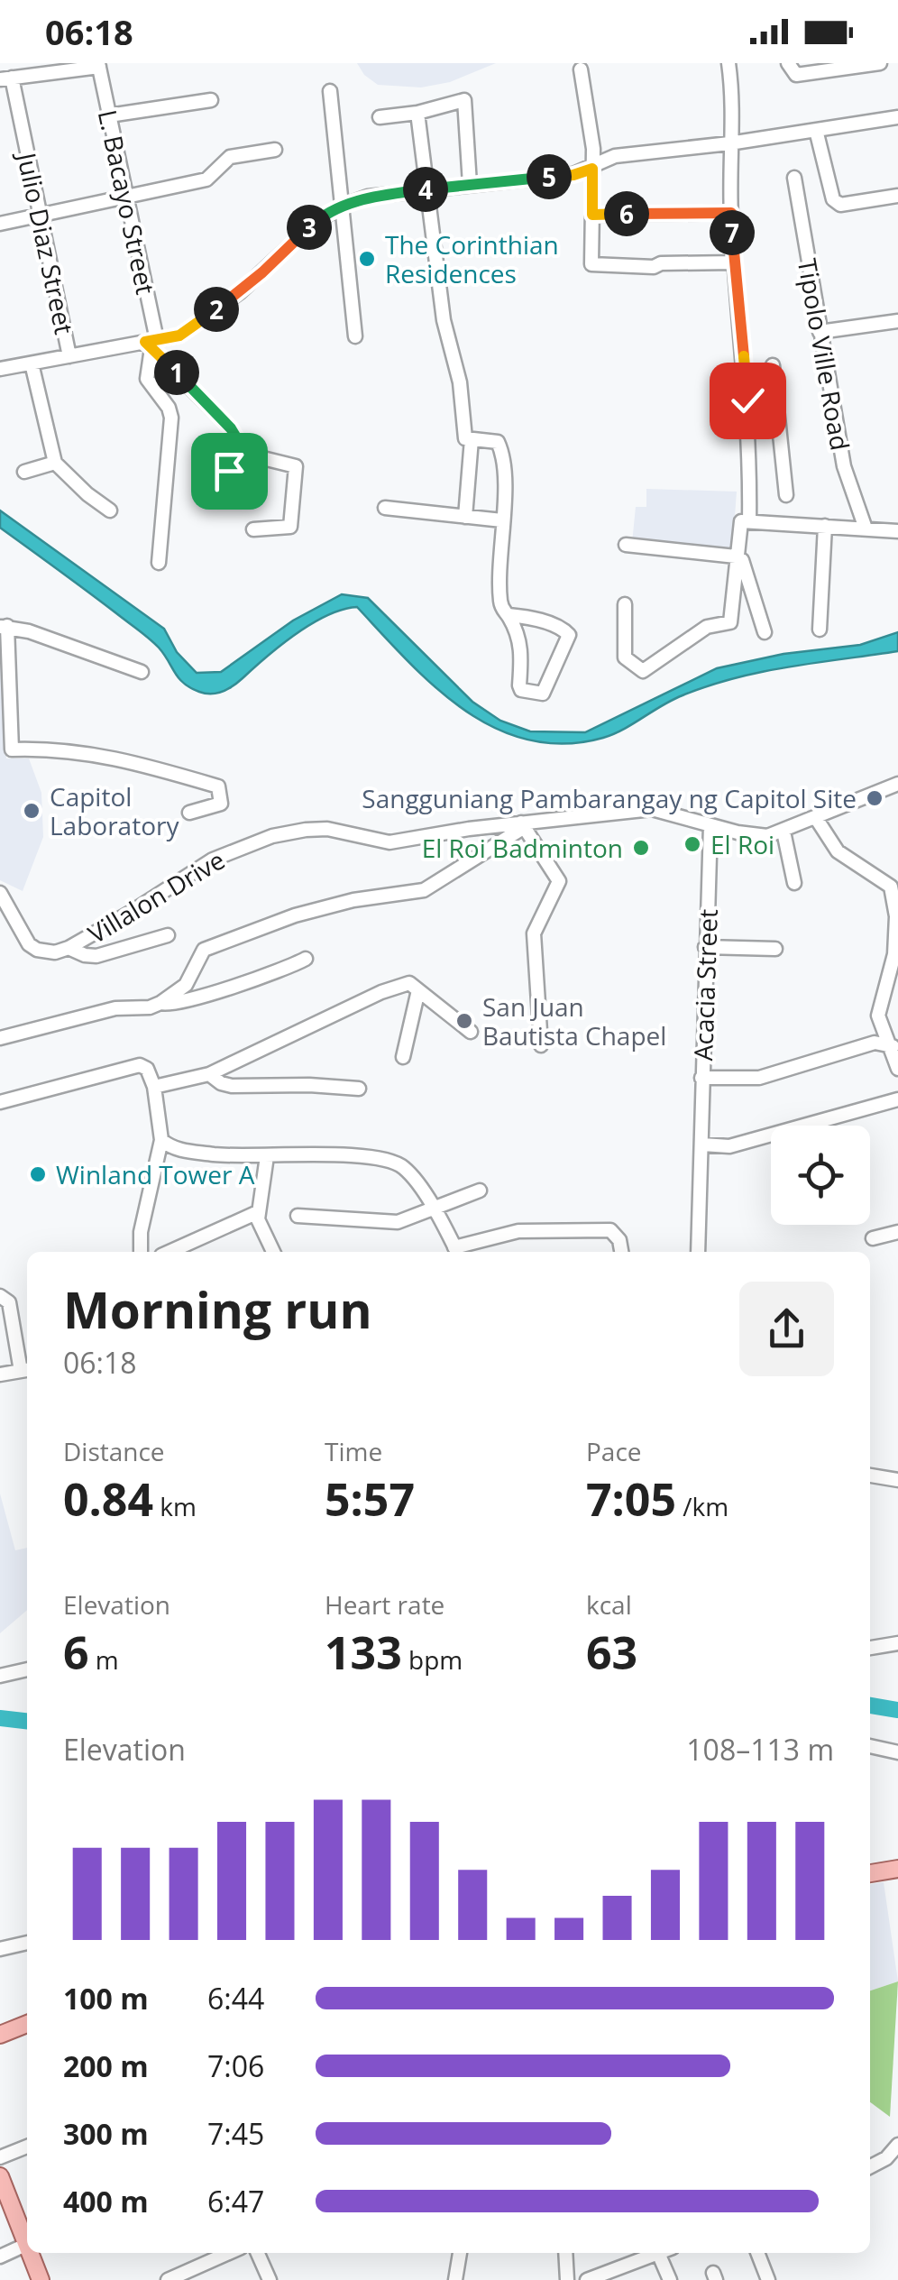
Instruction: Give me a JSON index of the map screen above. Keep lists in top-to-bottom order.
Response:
{
  "streets": {
    "street": [
      "L. Bacayo Street",
      "Julio Diaz Street",
      "Tipolo Ville Road",
      "Villalon Drive",
      "Acacia Street"
    ]
  },
  "crossings": [
    ["Villalon Drive", "Acacia Street"]
  ],
  "places": [
    "The Corinthian Residences",
    "Sangguniang Pambarangay ng Capitol Site",
    "Capitol Laboratory",
    "El Roi",
    "El Roi Badminton",
    "San Juan Bautista Chapel",
    "Winland Tower A"
  ],
  "page": {
    "status": "06:18",
    "pins": [
      "5",
      "4",
      "6",
      "3",
      "7",
      "2",
      "1"
    ],
    "heading": ["Morning run", "06:18"],
    "stats": [
      ["Distance", "0.84 km"],
      ["Time", "5:57"],
      ["Pace", "7:05 /km"],
      ["Elevation", "6 m"],
      ["Heart rate", "133 bpm"],
      ["kcal", "63"]
    ],
    "chart": ["Elevation", "108–113 m"],
    "list": [
      {
        "name": "100 m",
        "note": "6:44"
      },
      {
        "name": "200 m",
        "note": "7:06"
      },
      {
        "name": "300 m",
        "note": "7:45"
      },
      {
        "name": "400 m",
        "note": "6:47"
      }
    ]
  }
}
